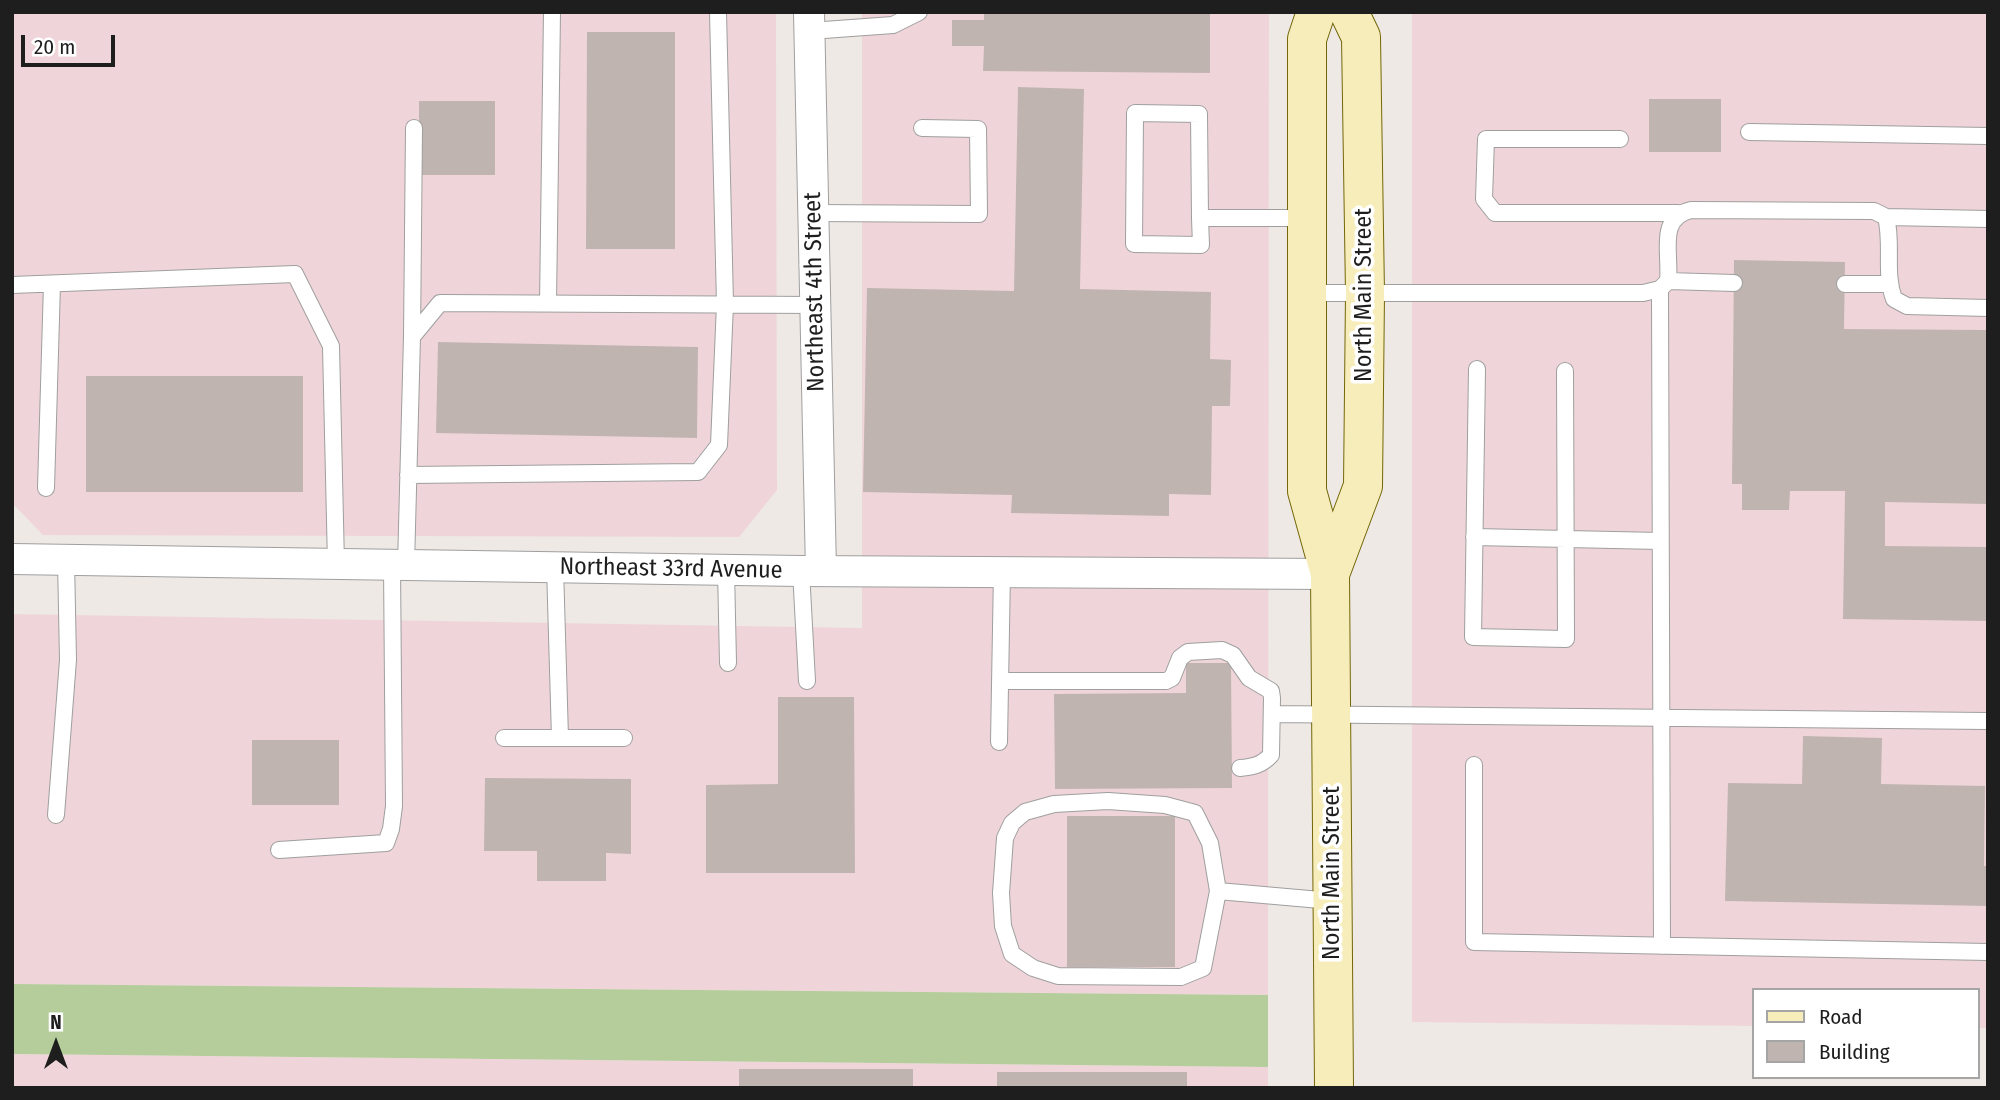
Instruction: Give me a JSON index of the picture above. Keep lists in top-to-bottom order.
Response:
{
  "streets": {
    "main road": ["North Main Street"],
    "street": ["Northeast 4th Street", "Northeast 33rd Avenue"]
  },
  "crossings": [
    ["Northeast 4th Street", "Northeast 33rd Avenue"],
    ["North Main Street", "Northeast 33rd Avenue"]
  ],
  "legend": ["Road", "Building"],
  "scale_bar": "20 m",
  "north": "top"
}
